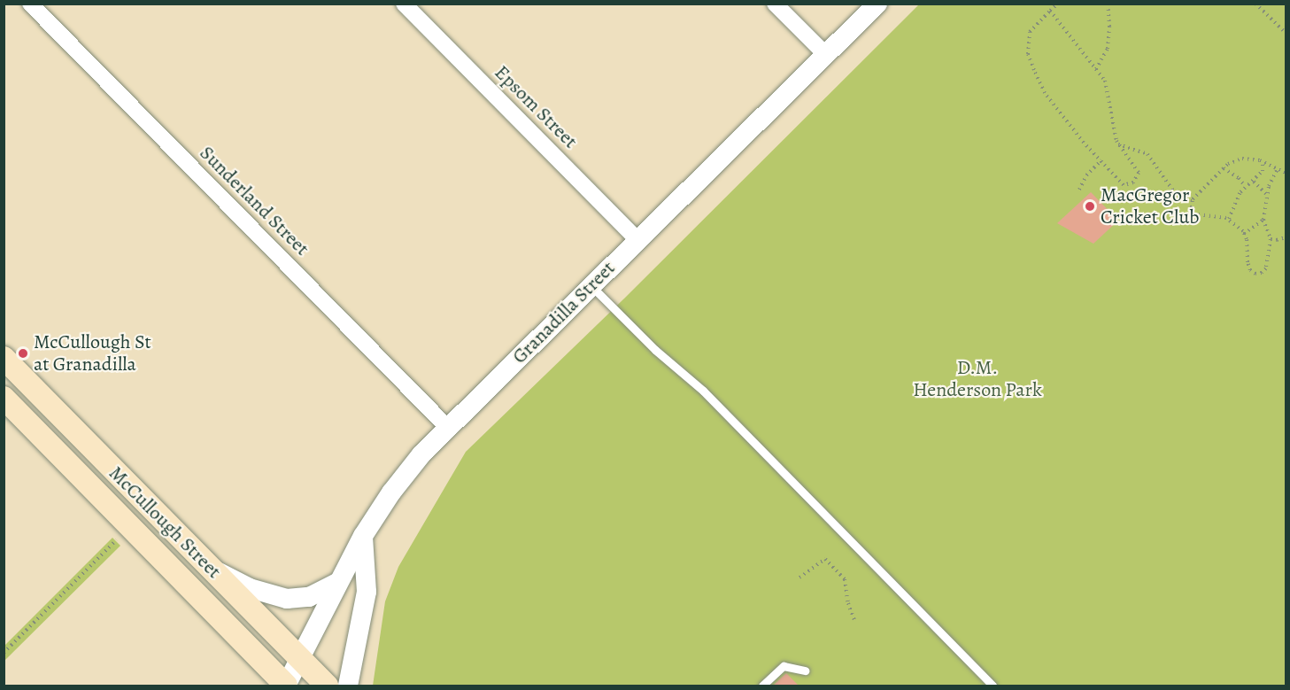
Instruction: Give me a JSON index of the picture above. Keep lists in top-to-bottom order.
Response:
{
  "streets": {
    "main road": ["McCullough Street"],
    "street": ["Epsom Street", "Sunderland Street", "Granadilla Street"]
  },
  "crossings": [
    ["Epsom Street", "Granadilla Street"],
    ["Sunderland Street", "Granadilla Street"],
    ["Granadilla Street", "McCullough Street"]
  ],
  "parks": ["D.M. Henderson Park"],
  "places": ["MacGregor Cricket Club", "McCullough St at Granadilla"]
}
